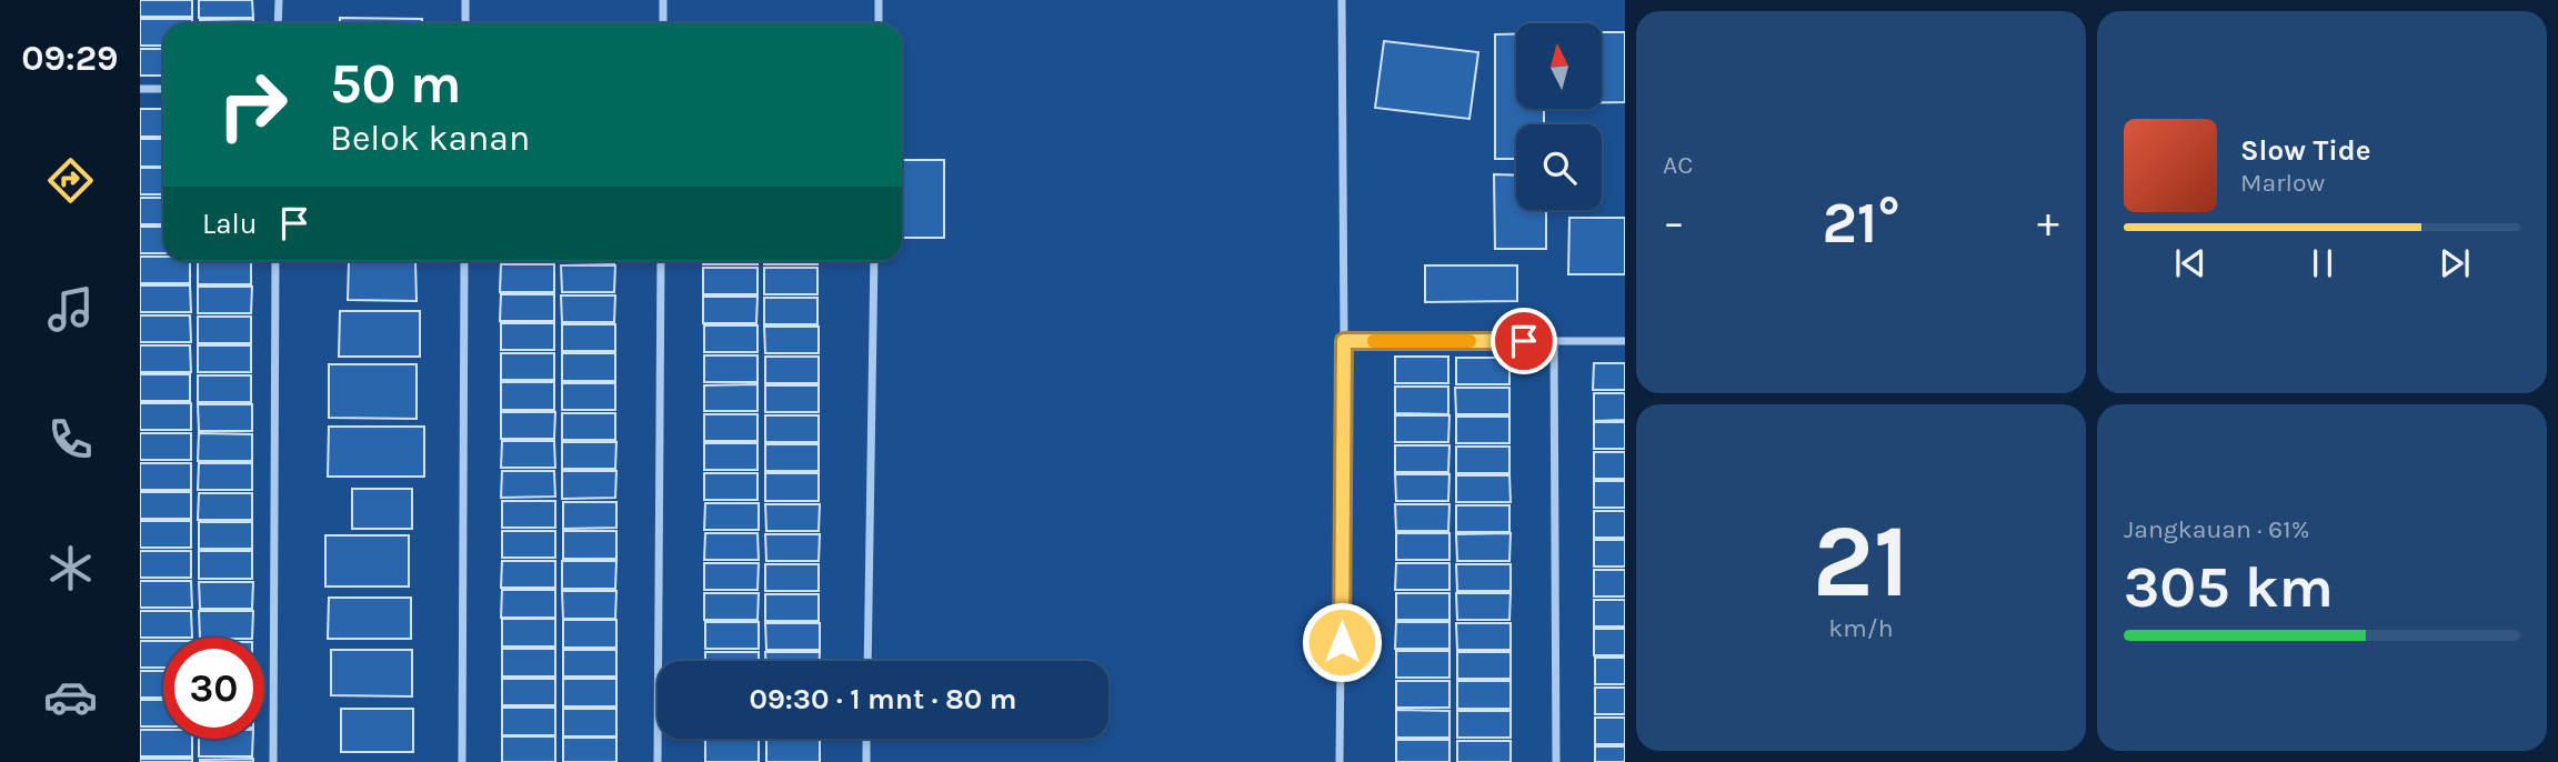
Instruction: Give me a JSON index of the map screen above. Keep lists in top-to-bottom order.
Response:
{
  "north": "top",
  "page": {
    "tabs": "09:29",
    "tile": [
      "AC",
      ["21", "km/h"],
      ["Jangkauan · 61%", "305 km"]
    ],
    "turn": ["50 m", "Belok kanan"],
    "song": ["Slow Tide", "Marlow"],
    "then": "Lalu",
    "heat": ["−", "21°", "+"],
    "limit": "30",
    "trip": "09:30 · 1 mnt · 80 m"
  }
}
